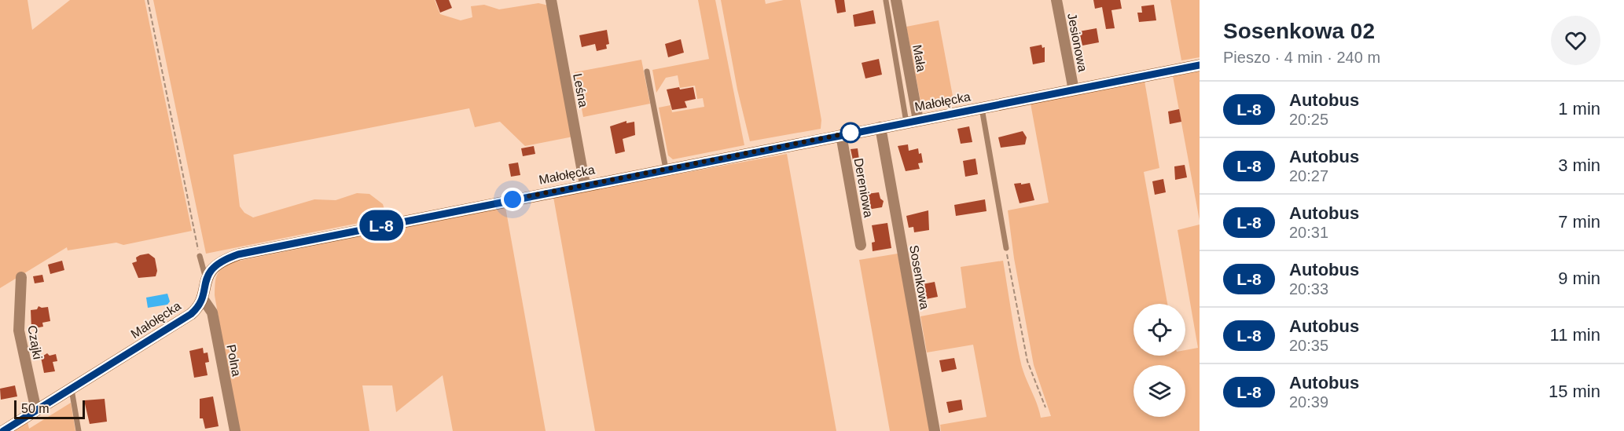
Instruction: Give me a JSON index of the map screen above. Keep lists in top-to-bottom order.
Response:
{
  "streets": {
    "street": [
      "Jesionowa",
      "Mała",
      "Leśna",
      "Małołęcka",
      "Dereniowa",
      "Sosenkowa",
      "Czajki",
      "Polna"
    ]
  },
  "crossings": [
    ["Jesionowa", "Małołęcka"],
    ["Mała", "Małołęcka"],
    ["Leśna", "Małołęcka"],
    ["Małołęcka", "Dereniowa"],
    ["Małołęcka", "Sosenkowa"],
    ["Małołęcka", "Czajki"],
    ["Małołęcka", "Polna"]
  ],
  "lines": ["bus line L-8"],
  "scale_bar": "50 m",
  "page": {
    "on_map": "L-8",
    "heading": ["Sosenkowa 02", "Pieszo · 4 min · 240 m"],
    "list": [
      {
        "mark": "L-8",
        "name": "Autobus",
        "note": "20:25",
        "value": "1 min"
      },
      {
        "mark": "L-8",
        "name": "Autobus",
        "note": "20:27",
        "value": "3 min"
      },
      {
        "mark": "L-8",
        "name": "Autobus",
        "note": "20:31",
        "value": "7 min"
      },
      {
        "mark": "L-8",
        "name": "Autobus",
        "note": "20:33",
        "value": "9 min"
      },
      {
        "mark": "L-8",
        "name": "Autobus",
        "note": "20:35",
        "value": "11 min"
      },
      {
        "mark": "L-8",
        "name": "Autobus",
        "note": "20:39",
        "value": "15 min"
      }
    ],
    "scale": "50 m"
  }
}
